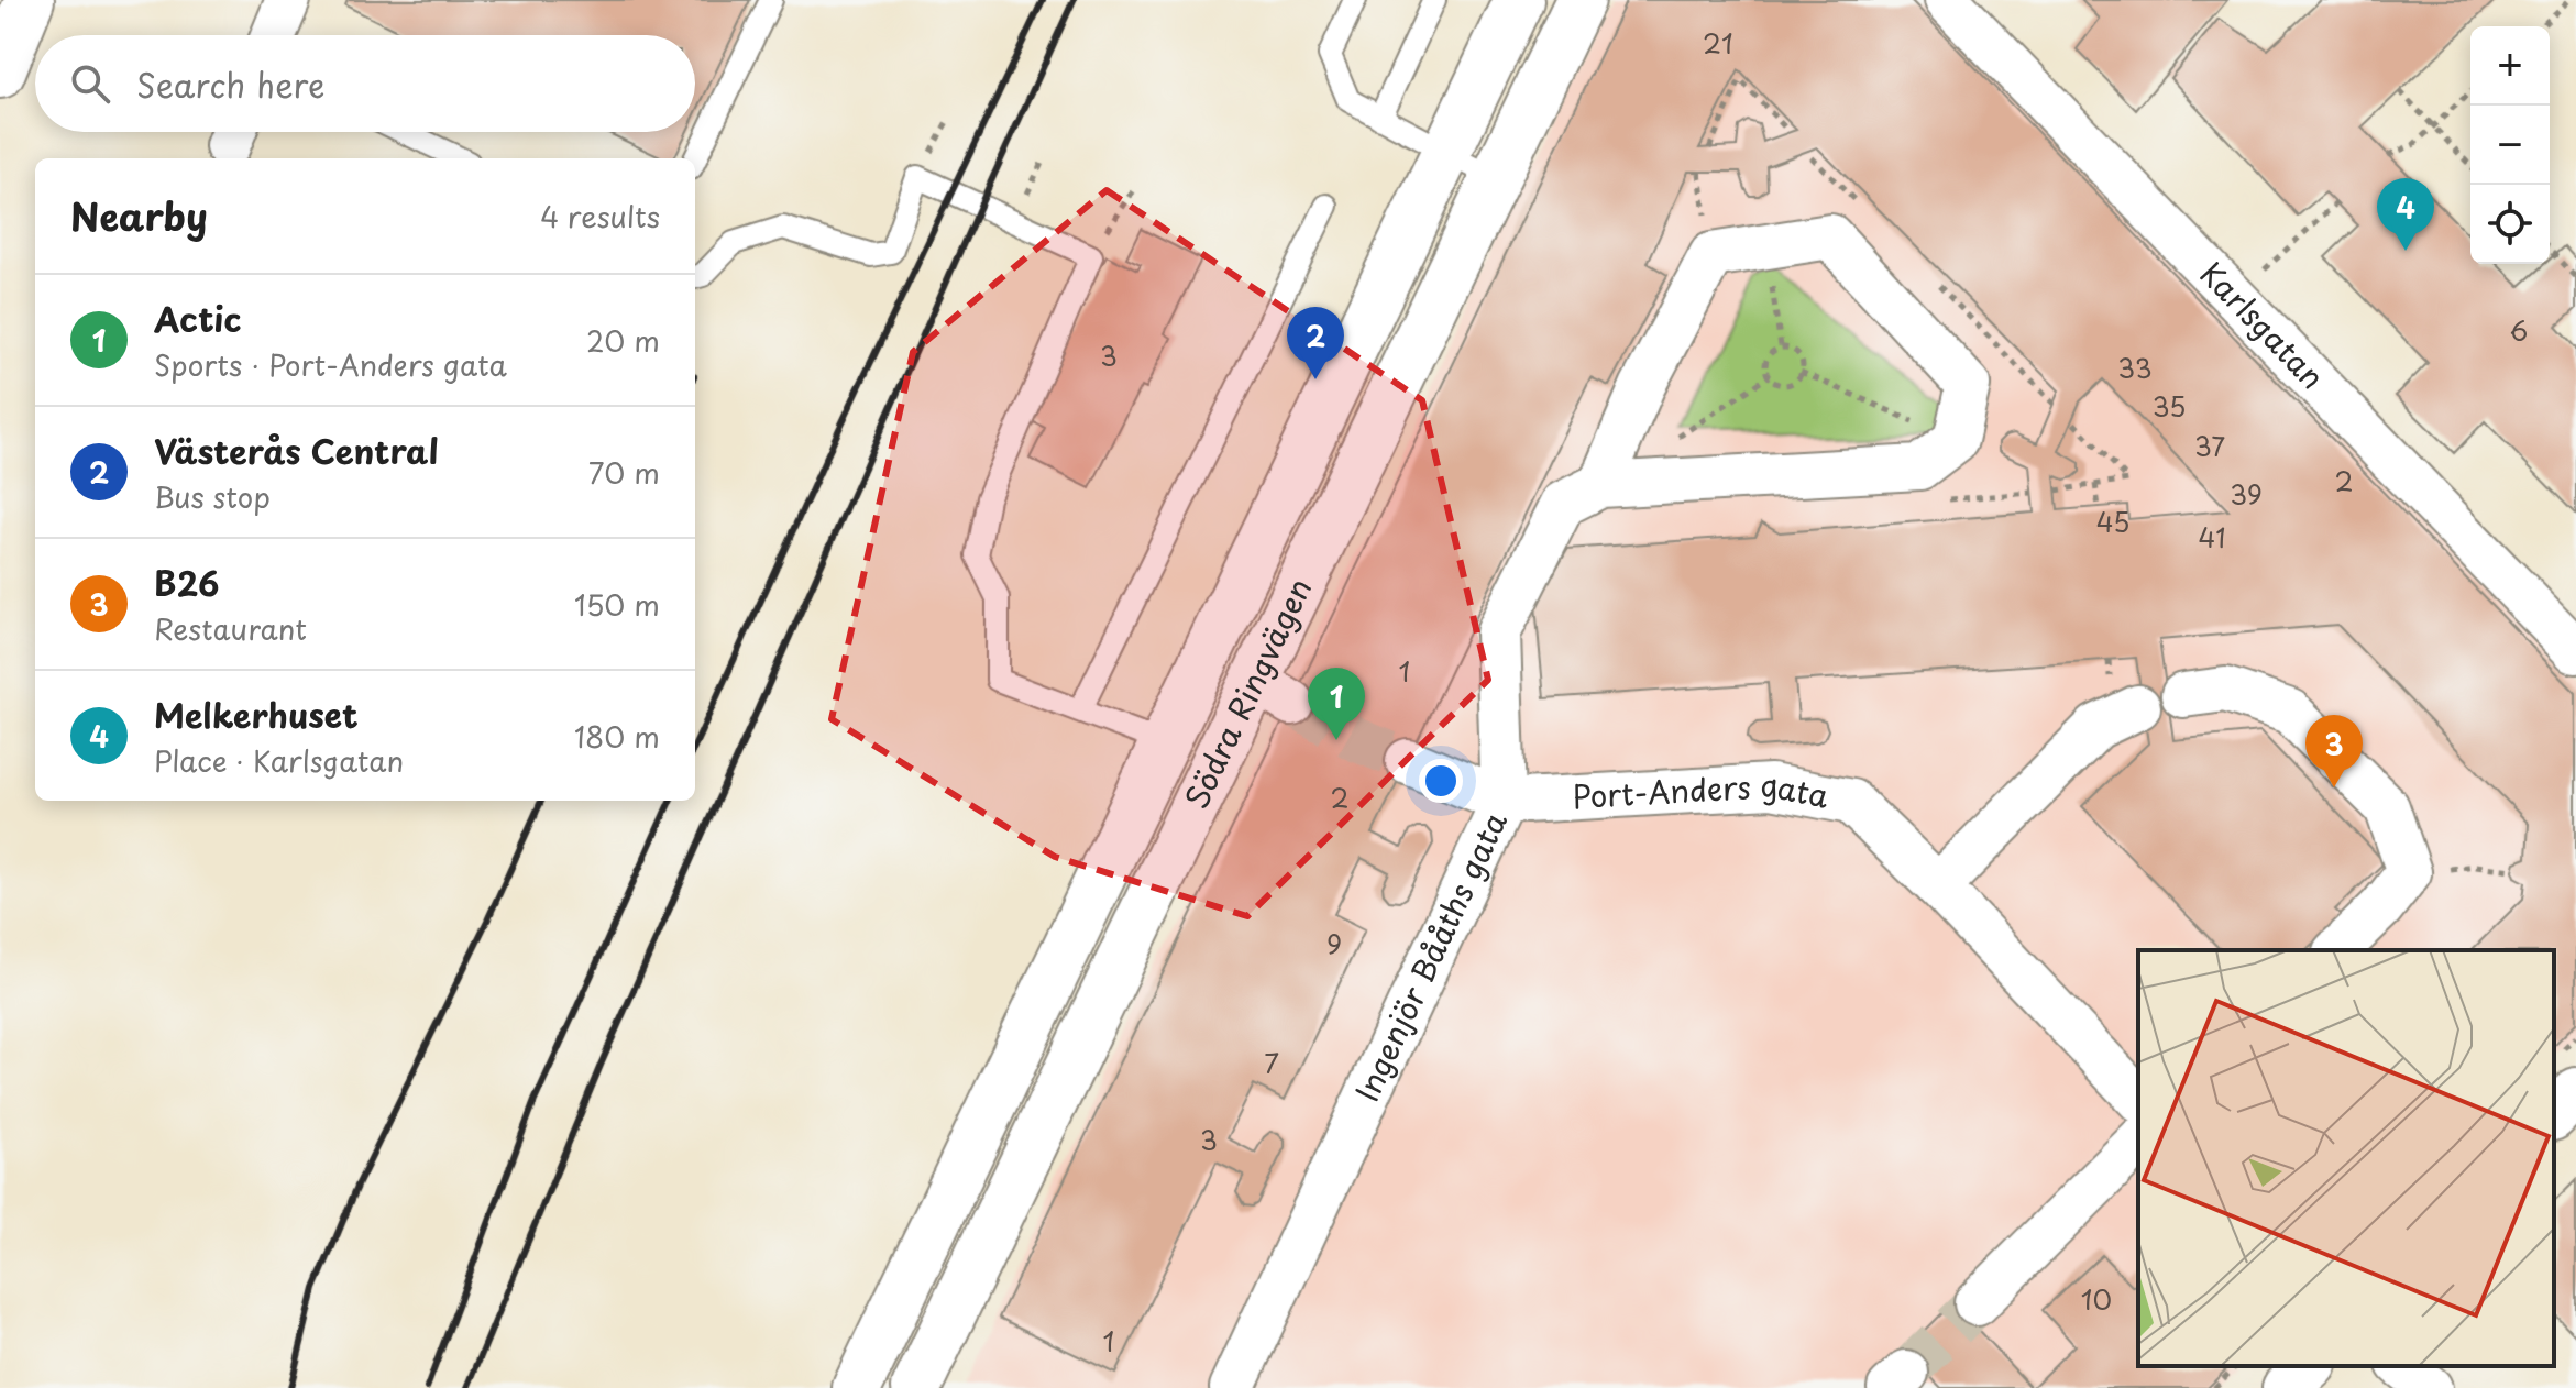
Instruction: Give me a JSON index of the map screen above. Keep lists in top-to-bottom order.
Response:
{
  "streets": {
    "main road": ["Södra Ringvägen"],
    "street": ["Karlsgatan", "Port-Anders gata", "Ingenjör Bååths gata"]
  },
  "crossings": [
    ["Port-Anders gata", "Ingenjör Bååths gata"]
  ],
  "house_numbers": [
    "21",
    "6",
    "3",
    "33",
    "35",
    "37",
    "2",
    "39",
    "45",
    "41",
    "1",
    "2",
    "9",
    "7",
    "3",
    "10",
    "1"
  ],
  "page": {
    "map_buttons": ["+", "−"],
    "search": "Search here",
    "heading": ["Nearby", "4 results"],
    "pins": [
      "4",
      "2",
      "1",
      "3"
    ],
    "list": [
      {
        "mark": "1",
        "name": "Actic",
        "note": "Sports · Port-Anders gata",
        "value": "20 m"
      },
      {
        "mark": "2",
        "name": "Västerås Central",
        "note": "Bus stop",
        "value": "70 m"
      },
      {
        "mark": "3",
        "name": "B26",
        "note": "Restaurant",
        "value": "150 m"
      },
      {
        "mark": "4",
        "name": "Melkerhuset",
        "note": "Place · Karlsgatan",
        "value": "180 m"
      }
    ]
  }
}
